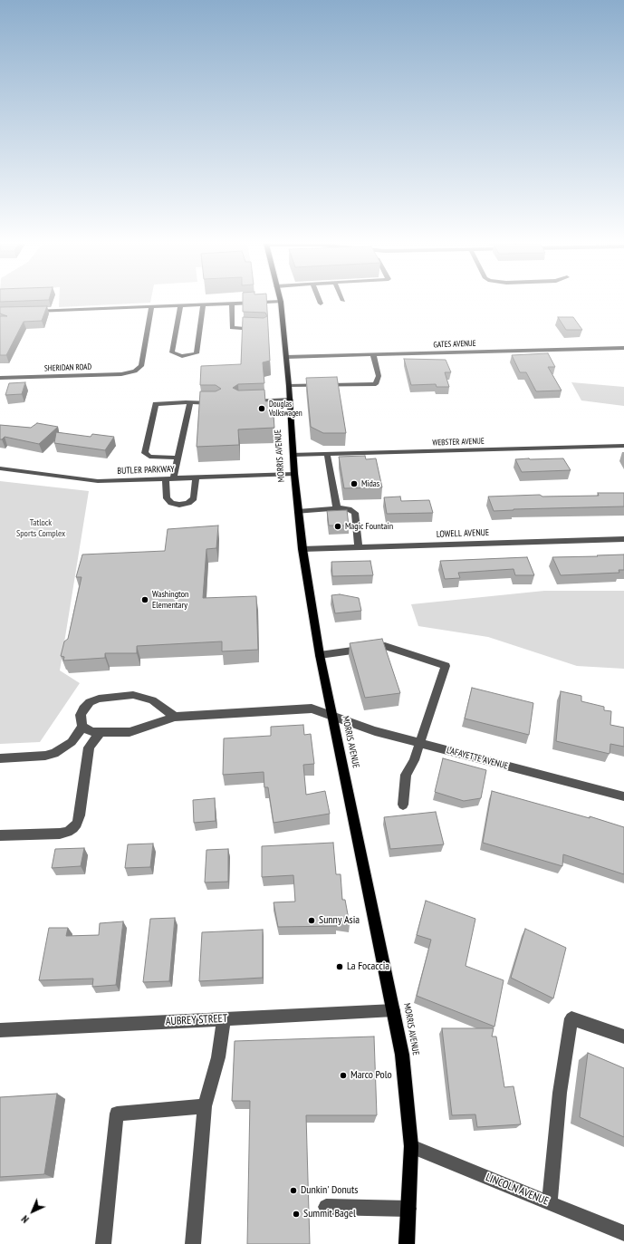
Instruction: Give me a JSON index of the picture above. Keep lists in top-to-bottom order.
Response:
{
  "streets": {
    "main road": ["MORRIS AVENUE"],
    "street": [
      "GATES AVENUE",
      "SHERIDAN ROAD",
      "WEBSTER AVENUE",
      "BUTLER PARKWAY",
      "LOWELL AVENUE",
      "LAFAYETTE AVENUE",
      "AUBREY STREET",
      "LINCOLN AVENUE"
    ]
  },
  "crossings": [
    ["GATES AVENUE", "MORRIS AVENUE"],
    ["WEBSTER AVENUE", "MORRIS AVENUE"],
    ["MORRIS AVENUE", "BUTLER PARKWAY"],
    ["MORRIS AVENUE", "LOWELL AVENUE"],
    ["MORRIS AVENUE", "LAFAYETTE AVENUE"],
    ["MORRIS AVENUE", "AUBREY STREET"],
    ["MORRIS AVENUE", "LINCOLN AVENUE"]
  ],
  "parks": ["Tatlock Sports Complex"],
  "places": [
    "Douglas Volkswagen",
    "Midas",
    "Magic Fountain",
    "Washington Elementary",
    "Sunny Asia",
    "La Focaccia",
    "Marco Polo",
    "Dunkin' Donuts",
    "Summit Bagel"
  ],
  "north": "bottom left"
}
